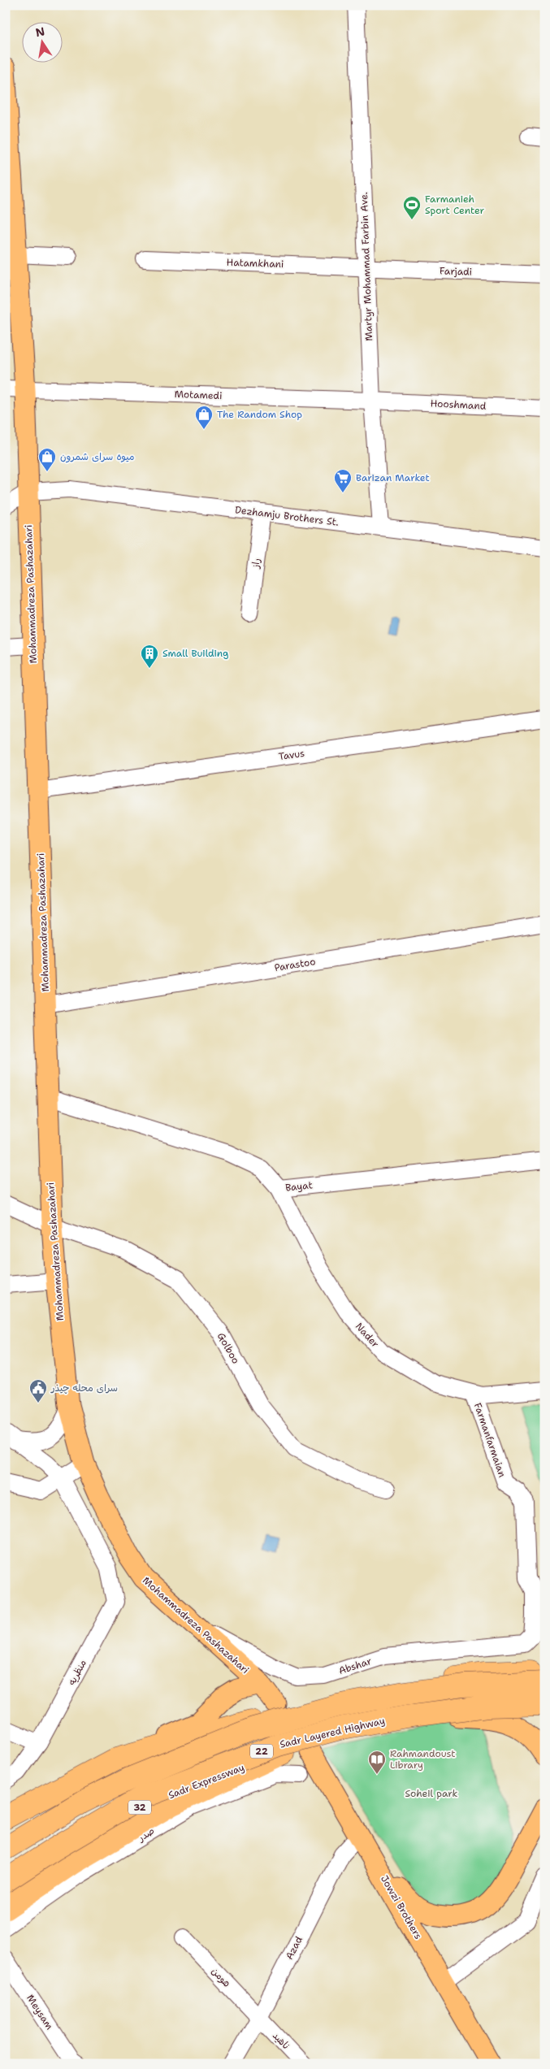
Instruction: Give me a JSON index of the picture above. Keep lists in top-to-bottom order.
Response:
{
  "streets": {
    "highway": [
      "Sadr Layered Highway",
      "22",
      "Sadr Expressway",
      "32"
    ],
    "main road": ["Mohammadreza Pashazahari", "Jowzi Brothers"],
    "street": [
      "Hatamkhani",
      "Martyr Mohammad Farbin Ave.",
      "Farjadi",
      "Motamedi",
      "Hooshmand",
      "Dezhamju Brothers St.",
      "راز",
      "Tavus",
      "Parastoo",
      "Bayat",
      "Nader",
      "Golboo",
      "Farmanfarmaian",
      "Abshar",
      "منظریه",
      "صدر",
      "Azad",
      "هومن",
      "Meysam",
      "ناهید"
    ]
  },
  "crossings": [
    ["Hatamkhani", "Martyr Mohammad Farbin Ave."],
    ["Hatamkhani", "Farjadi"],
    ["Martyr Mohammad Farbin Ave.", "Farjadi"],
    ["Martyr Mohammad Farbin Ave.", "Motamedi"],
    ["Martyr Mohammad Farbin Ave.", "Hooshmand"],
    ["Martyr Mohammad Farbin Ave.", "Dezhamju Brothers St."],
    ["Motamedi", "Hooshmand"],
    ["Motamedi", "Mohammadreza Pashazahari"],
    ["Dezhamju Brothers St.", "راز"],
    ["Dezhamju Brothers St.", "Mohammadreza Pashazahari"],
    ["Mohammadreza Pashazahari", "Tavus"],
    ["Mohammadreza Pashazahari", "Parastoo"],
    ["Mohammadreza Pashazahari", "Bayat"],
    ["Mohammadreza Pashazahari", "Golboo"],
    ["Mohammadreza Pashazahari", "Abshar"],
    ["Bayat", "Nader"],
    ["Nader", "Farmanfarmaian"],
    ["Farmanfarmaian", "Abshar"],
    ["Sadr Expressway", "Jowzi Brothers"],
    ["Jowzi Brothers", "Azad"],
    ["Azad", "هومن"],
    ["Azad", "ناهید"],
    ["هومن", "ناهید"]
  ],
  "parks": ["Soheil park"],
  "places": {
    "sports": ["Farmanieh Sport Center"],
    "shop": ["The Random Shop", "میوه سرای شمرون"],
    "supermarket": ["Barizan Market"],
    "building": ["Small Building"],
    "public building": ["سرای محله چیذر"],
    "library": ["Rahmandoust Library"]
  },
  "north": "top"
}
